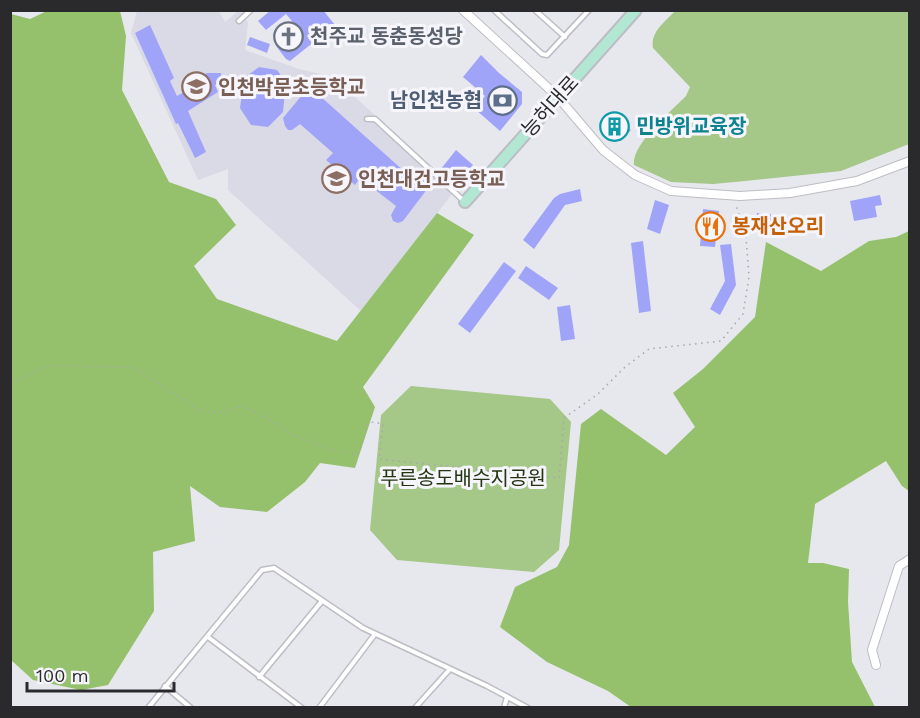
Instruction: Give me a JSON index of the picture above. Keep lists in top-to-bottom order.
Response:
{
  "streets": {
    "main road": ["능허대로"]
  },
  "parks": ["푸른송도배수지공원"],
  "places": {
    "church": ["천주교 동춘동성당"],
    "school or university": ["인천박문초등학교", "인천대건고등학교"],
    "bank": ["남인천농협"],
    "building": ["민방위교육장"],
    "restaurant": ["봉재산오리"]
  },
  "scale_bar": "100 m"
}
